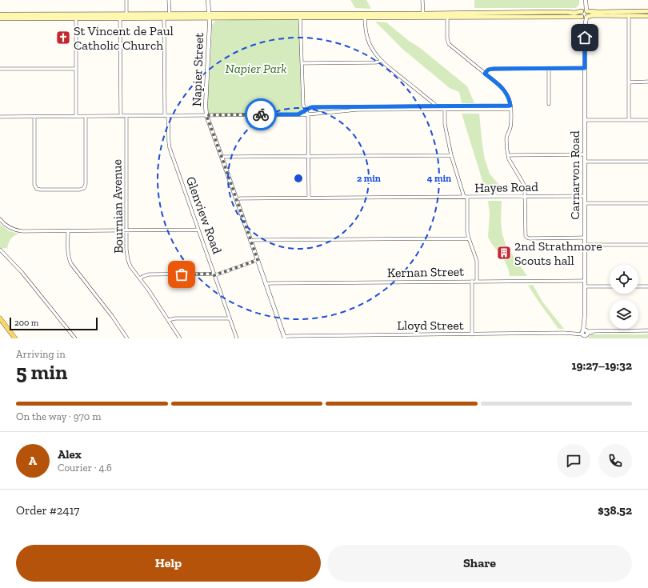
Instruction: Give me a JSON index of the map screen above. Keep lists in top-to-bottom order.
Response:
{
  "streets": {
    "street": [
      "Napier Street",
      "Carnarvon Road",
      "Hayes Road",
      "Bournian Avenue",
      "Glenview Road",
      "Kernan Street",
      "Lloyd Street"
    ]
  },
  "crossings": [
    ["Napier Street", "Hayes Road"],
    ["Napier Street", "Kernan Street"],
    ["Napier Street", "Lloyd Street"],
    ["Carnarvon Road", "Hayes Road"],
    ["Carnarvon Road", "Kernan Street"],
    ["Carnarvon Road", "Lloyd Street"]
  ],
  "parks": ["Napier Park"],
  "places": {
    "church": ["St Vincent de Paul Catholic Church"],
    "building": ["2nd Strathmore Scouts hall"]
  },
  "scale_bar": "200 m",
  "page": {
    "scale": "200 m",
    "heading": ["5 min", "Arriving in", "19:27–19:32"],
    "panel": [
      "Alex",
      "Courier · 4.6",
      "Order #2417",
      "$38.52"
    ],
    "bar": "On the way · 970 m",
    "round": "A",
    "buttons": ["Help", "Share"]
  },
  "rings": ["2 min", "4 min"]
}
